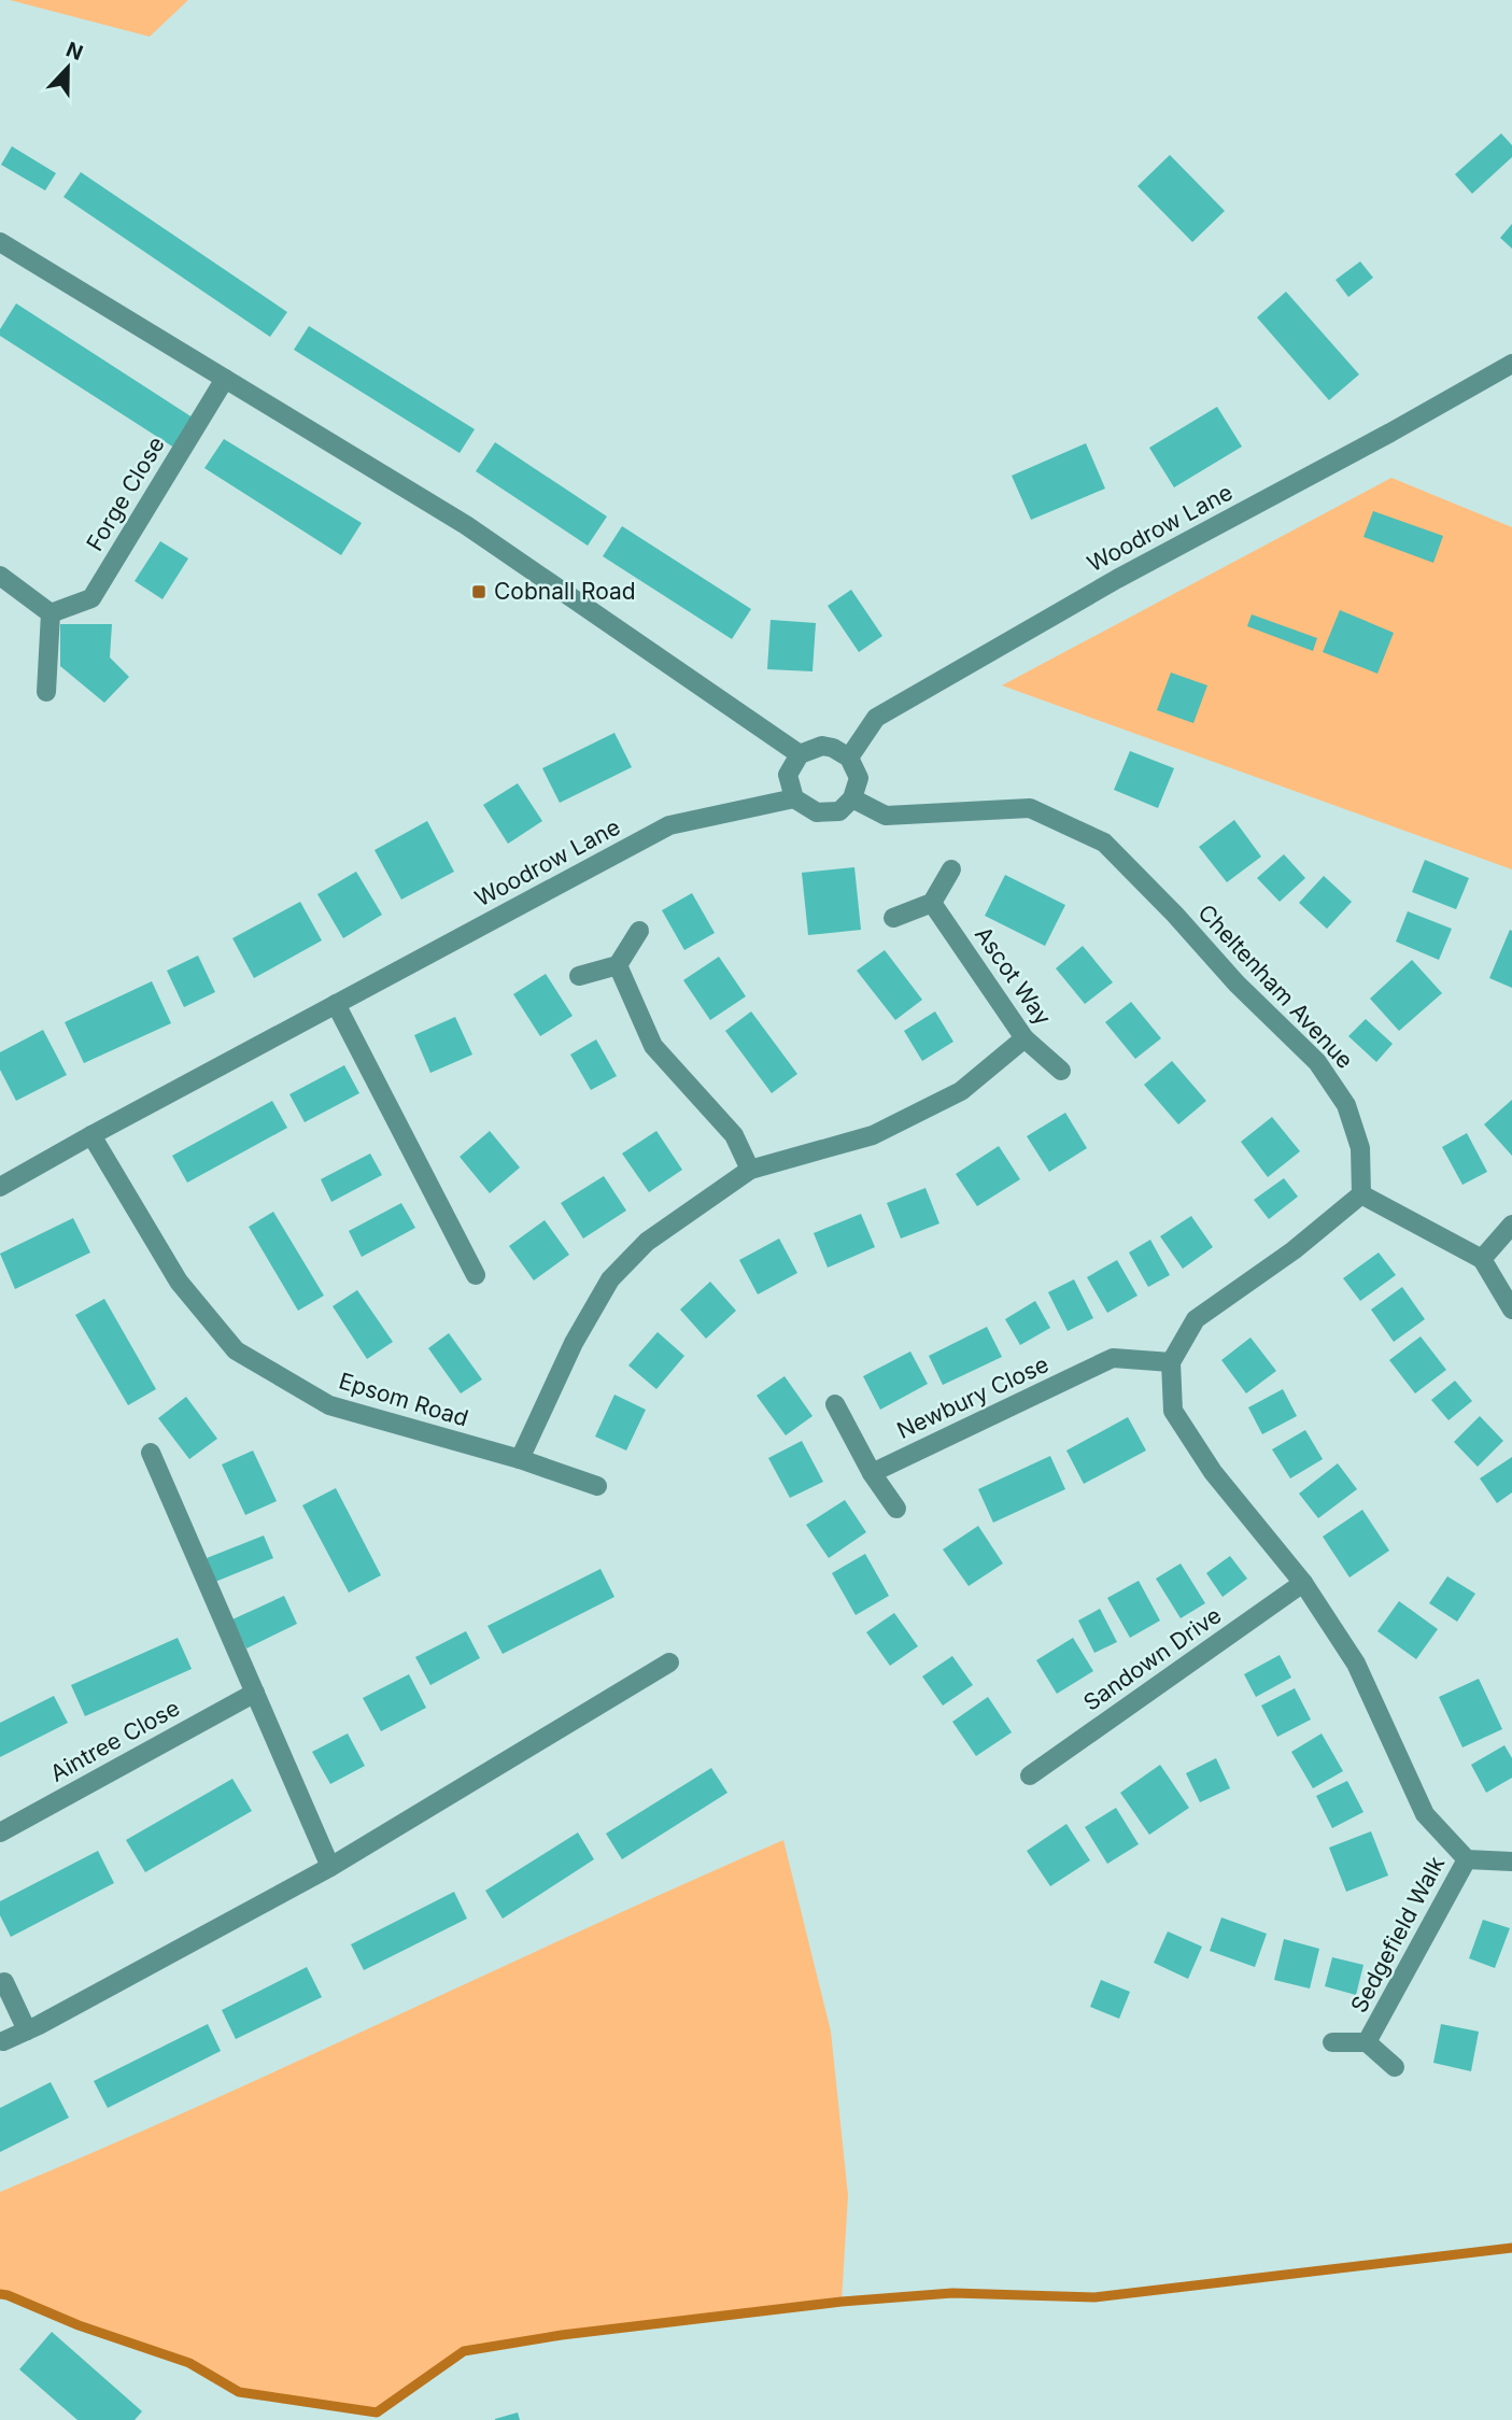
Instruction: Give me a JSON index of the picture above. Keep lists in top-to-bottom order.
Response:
{
  "streets": {
    "street": [
      "Forge Close",
      "Woodrow Lane",
      "Ascot Way",
      "Cheltenham Avenue",
      "Newbury Close",
      "Epsom Road",
      "Sandown Drive",
      "Aintree Close",
      "Sedgefield Walk"
    ]
  },
  "crossings": [
    ["Woodrow Lane", "Cheltenham Avenue"],
    ["Woodrow Lane", "Epsom Road"]
  ],
  "places": {
    "transit": ["Cobnall Road"]
  },
  "north": "top"
}
